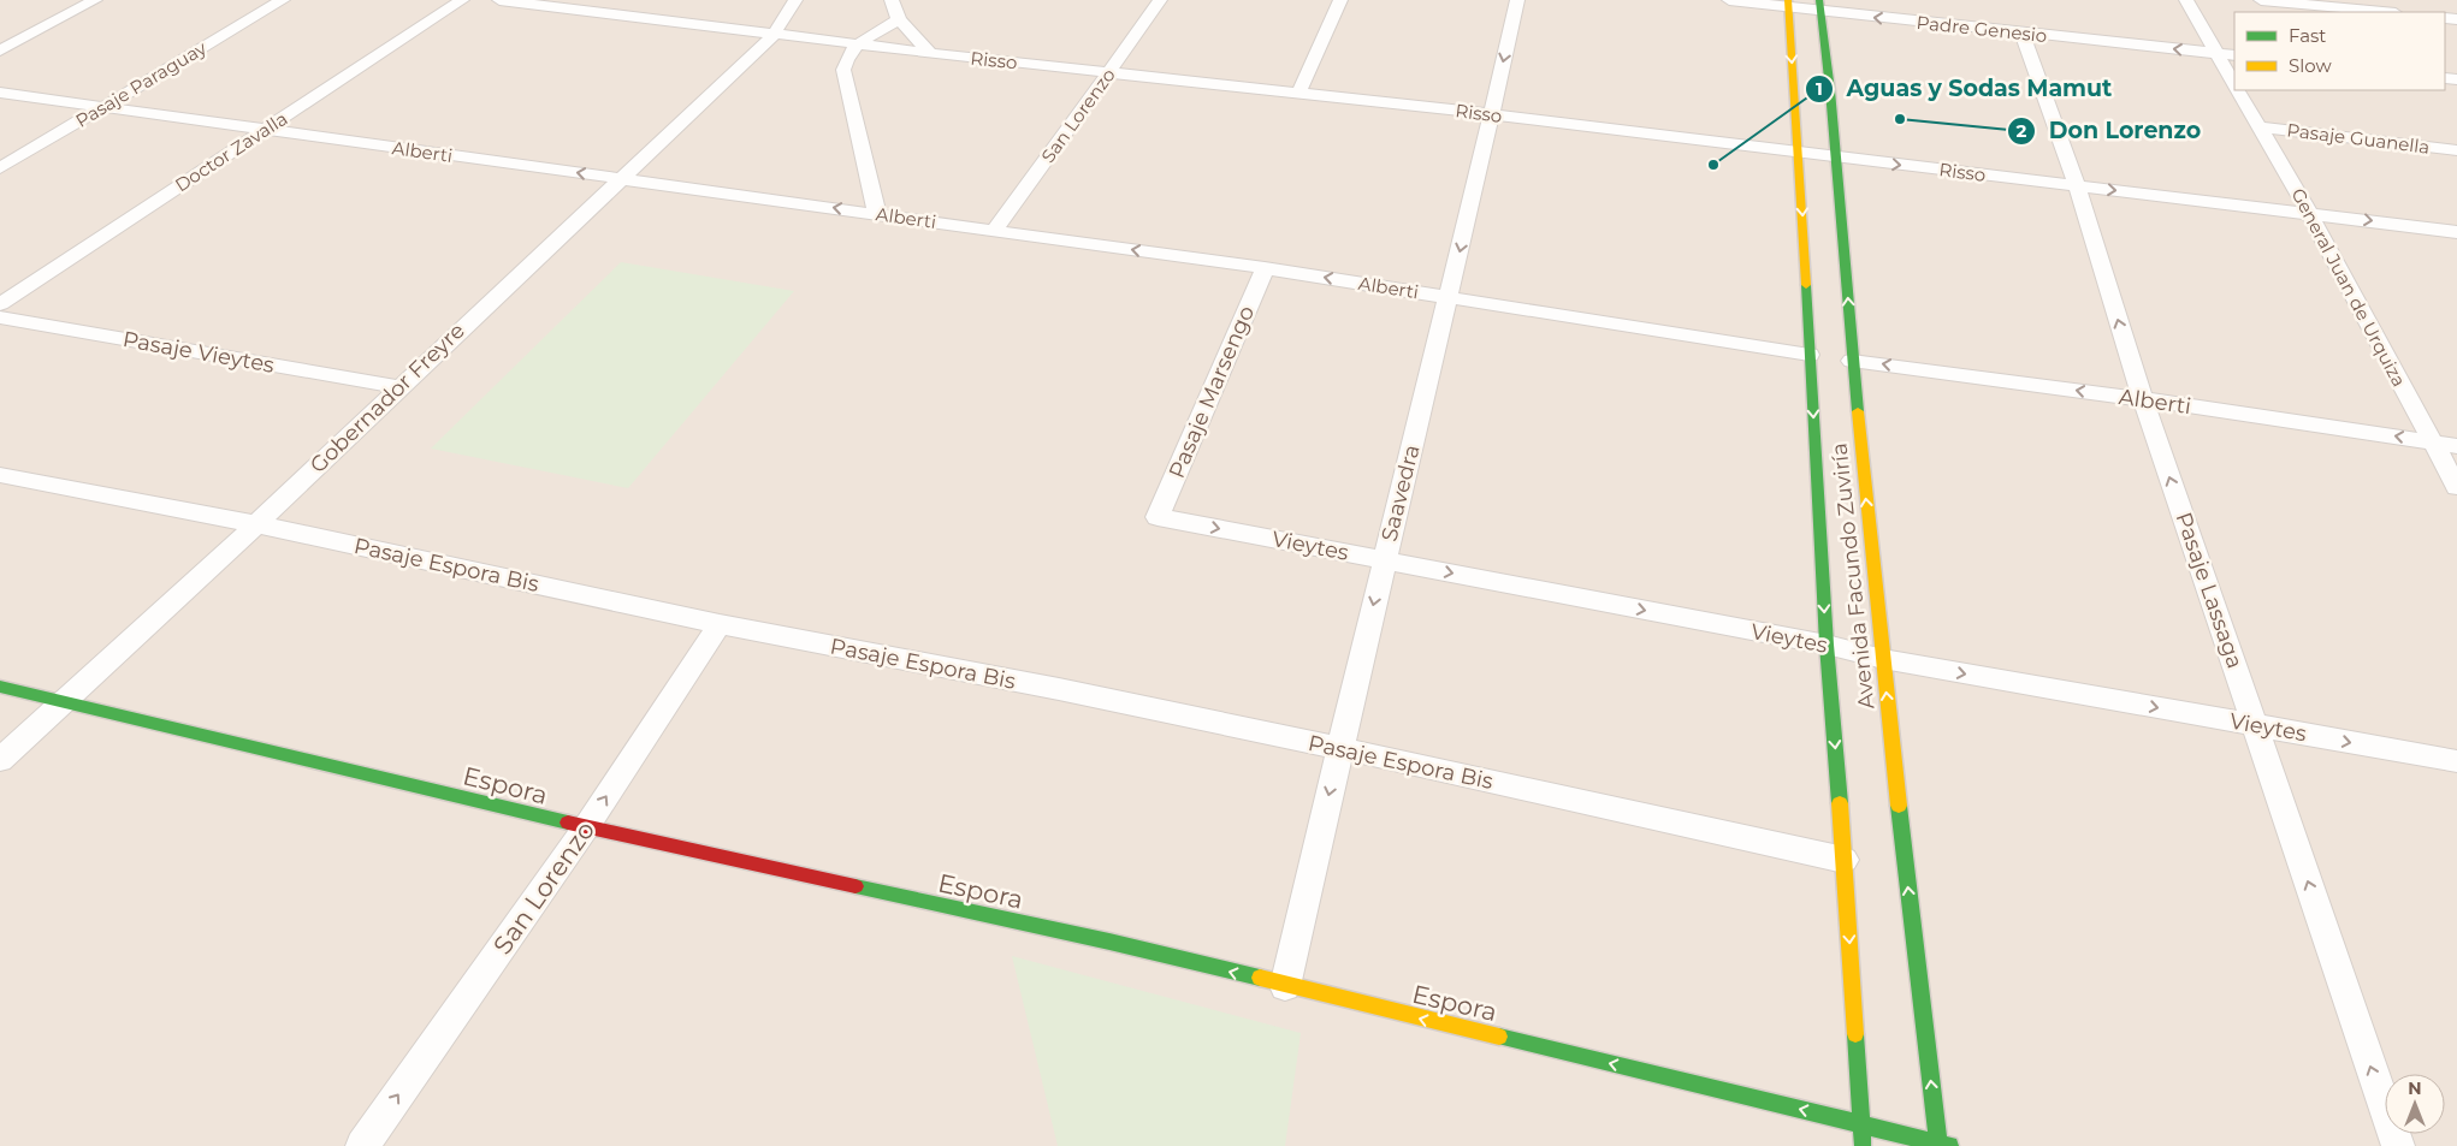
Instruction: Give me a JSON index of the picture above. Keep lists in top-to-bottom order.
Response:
{
  "streets": {
    "main road": ["Avenida Facundo Zuviría", "Espora"],
    "street": [
      "Padre Genesio",
      "Risso",
      "Pasaje Paraguay",
      "San Lorenzo",
      "Pasaje Guanella",
      "Doctor Zavalla",
      "Alberti",
      "General Juan de Urquiza",
      "Pasaje Vieytes",
      "Pasaje Marsengo",
      "Gobernador Freyre",
      "Saavedra",
      "Vieytes",
      "Pasaje Espora Bis",
      "Pasaje Lassaga"
    ]
  },
  "crossings": [
    ["Padre Genesio", "General Juan de Urquiza"],
    ["Padre Genesio", "Avenida Facundo Zuviría"],
    ["Padre Genesio", "Pasaje Lassaga"],
    ["Risso", "San Lorenzo"],
    ["Risso", "General Juan de Urquiza"],
    ["Risso", "Gobernador Freyre"],
    ["Risso", "Saavedra"],
    ["Risso", "Avenida Facundo Zuviría"],
    ["Risso", "Pasaje Lassaga"],
    ["Pasaje Paraguay", "Alberti"],
    ["San Lorenzo", "Alberti"],
    ["San Lorenzo", "Pasaje Espora Bis"],
    ["San Lorenzo", "Espora"],
    ["Pasaje Guanella", "General Juan de Urquiza"],
    ["Doctor Zavalla", "Alberti"],
    ["Alberti", "General Juan de Urquiza"],
    ["Alberti", "Pasaje Marsengo"],
    ["Alberti", "Gobernador Freyre"],
    ["Alberti", "Saavedra"],
    ["Alberti", "Avenida Facundo Zuviría"],
    ["Alberti", "Pasaje Lassaga"],
    ["Pasaje Vieytes", "Gobernador Freyre"],
    ["Pasaje Marsengo", "Vieytes"],
    ["Gobernador Freyre", "Pasaje Espora Bis"],
    ["Gobernador Freyre", "Espora"],
    ["Saavedra", "Vieytes"],
    ["Saavedra", "Pasaje Espora Bis"],
    ["Saavedra", "Espora"],
    ["Vieytes", "Avenida Facundo Zuviría"],
    ["Vieytes", "Pasaje Lassaga"],
    ["Pasaje Espora Bis", "Avenida Facundo Zuviría"],
    ["Avenida Facundo Zuviría", "Espora"]
  ],
  "one_way": [
    "Padre Genesio",
    "San Lorenzo",
    "Alberti",
    "Saavedra",
    "Vieytes",
    "Pasaje Lassaga",
    "Espora"
  ],
  "places": ["Don Lorenzo", "Aguas y Sodas Mamut"],
  "legend": ["Fast", "Slow"],
  "north": "top"
}
